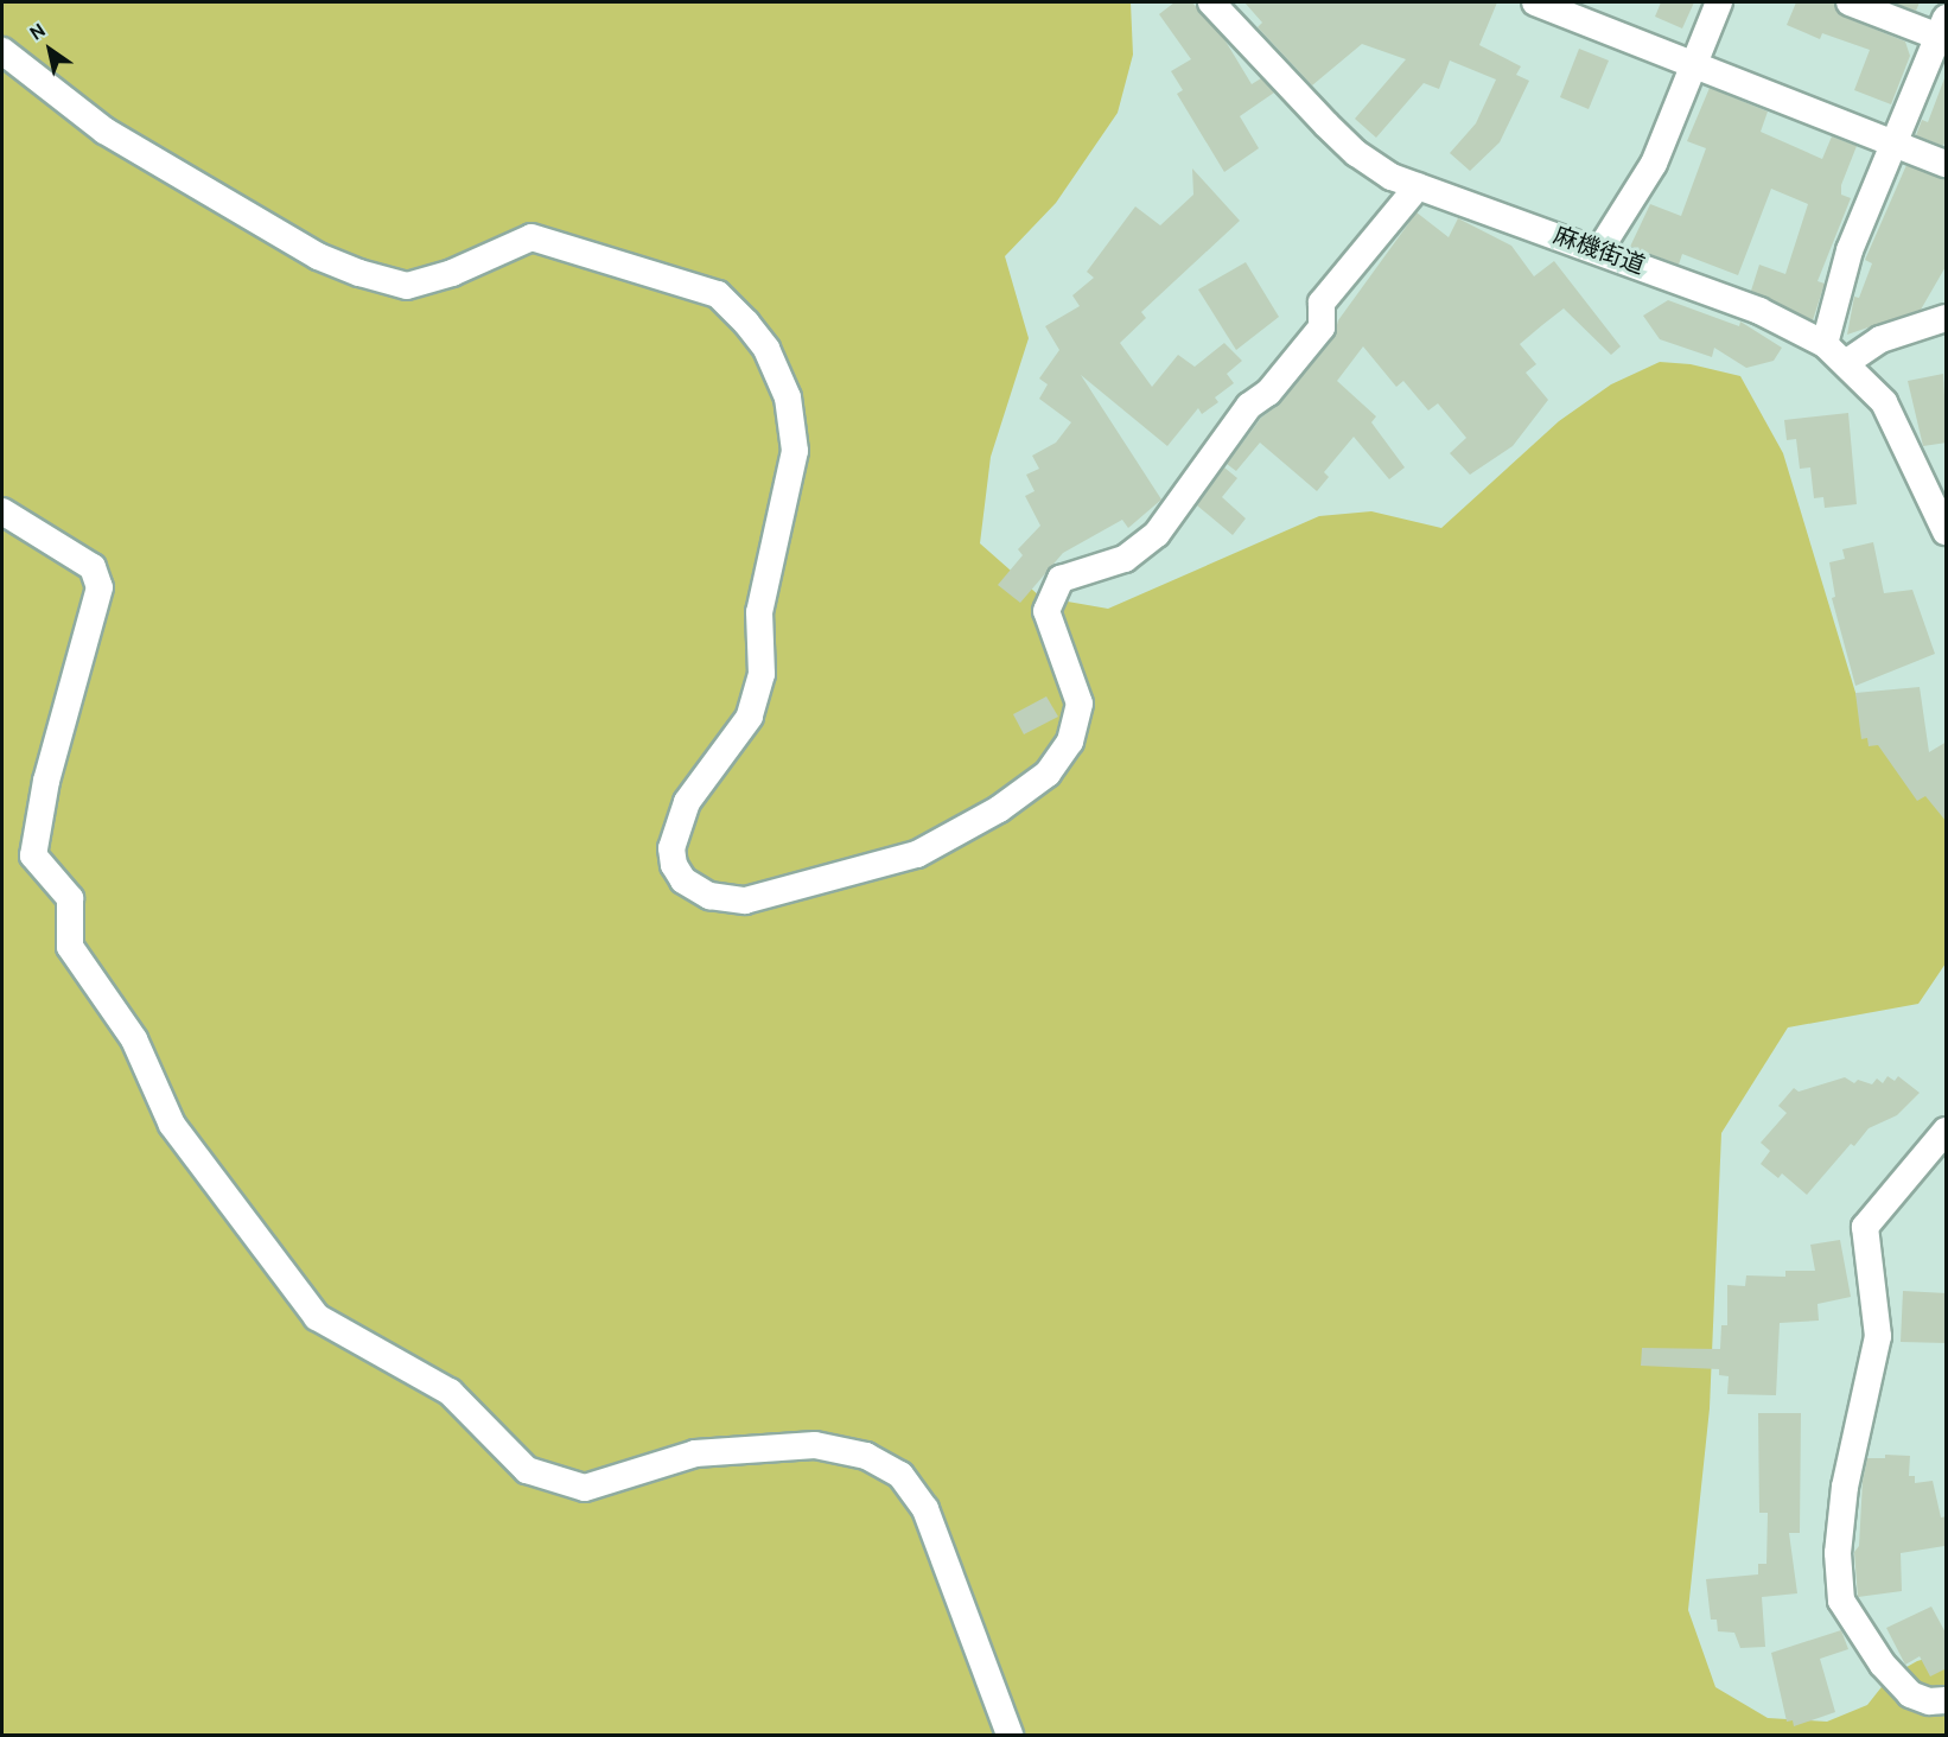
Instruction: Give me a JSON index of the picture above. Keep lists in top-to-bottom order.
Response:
{
  "streets": {
    "street": ["麻機街道"]
  },
  "north": "top left"
}
